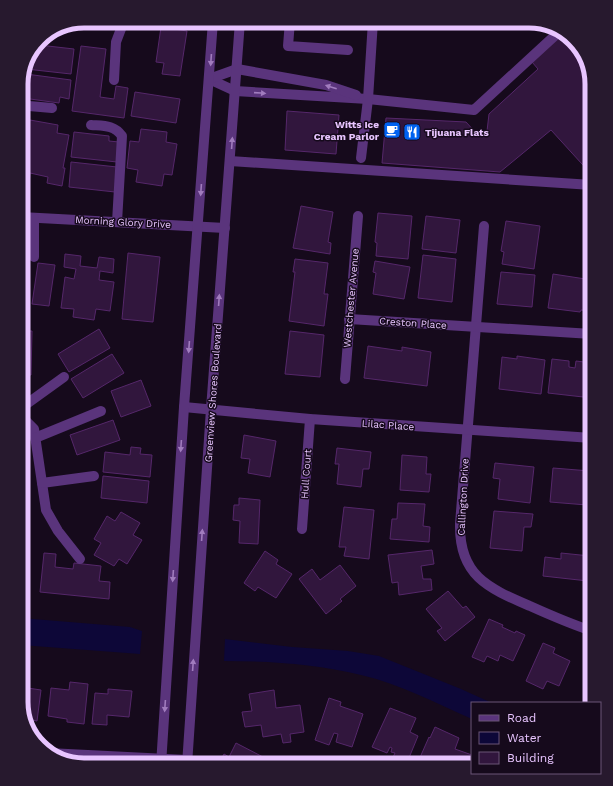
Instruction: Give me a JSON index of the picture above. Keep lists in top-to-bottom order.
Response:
{
  "streets": {
    "street": [
      "Morning Glory Drive",
      "Westchester Avenue",
      "Creston Place",
      "Greenview Shores Boulevard",
      "Lilac Place",
      "Hull Court",
      "Callington Drive"
    ]
  },
  "crossings": [
    ["Morning Glory Drive", "Greenview Shores Boulevard"],
    ["Westchester Avenue", "Creston Place"],
    ["Greenview Shores Boulevard", "Lilac Place"],
    ["Lilac Place", "Hull Court"],
    ["Lilac Place", "Callington Drive"]
  ],
  "places": {
    "cafe": ["Witts Ice Cream Parlor"],
    "restaurant": ["Tijuana Flats"]
  },
  "legend": ["Road", "Water", "Building"]
}
